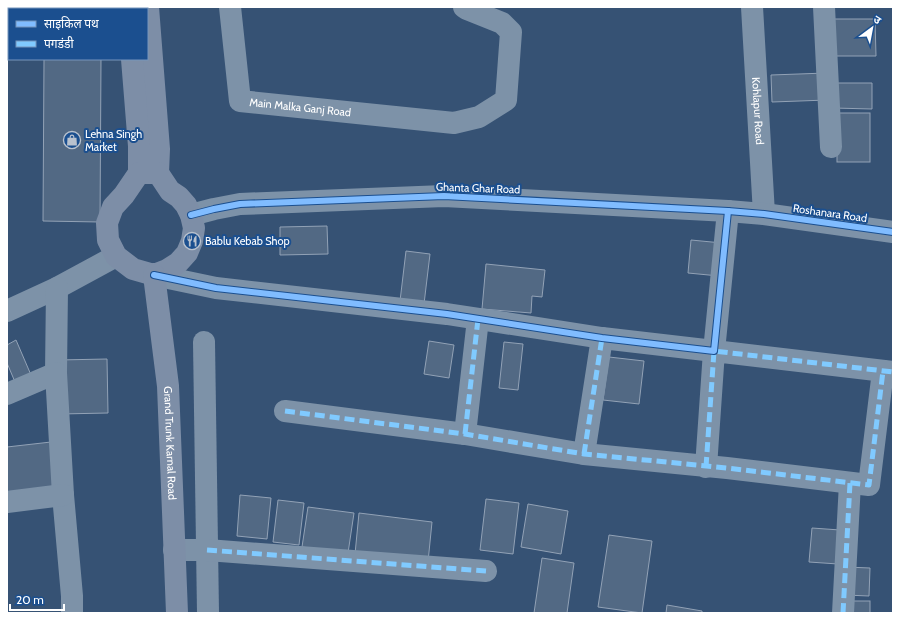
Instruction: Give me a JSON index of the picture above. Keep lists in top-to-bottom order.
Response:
{
  "streets": {
    "main road": ["Grand Trunk Karnal Road"],
    "street": [
      "Main Malka Ganj Road",
      "Kohlapur Road",
      "Ghanta Ghar Road",
      "Roshanara Road"
    ]
  },
  "crossings": [
    ["Kohlapur Road", "Ghanta Ghar Road"],
    ["Kohlapur Road", "Roshanara Road"],
    ["Ghanta Ghar Road", "Roshanara Road"],
    ["Ghanta Ghar Road", "Grand Trunk Karnal Road"]
  ],
  "places": {
    "shop": ["Lehna Singh Market"],
    "restaurant": ["Bablu Kebab Shop"]
  },
  "legend": ["साइकिल पथ", "पगडंडी"],
  "scale_bar": "20 m",
  "north": "top right"
}
